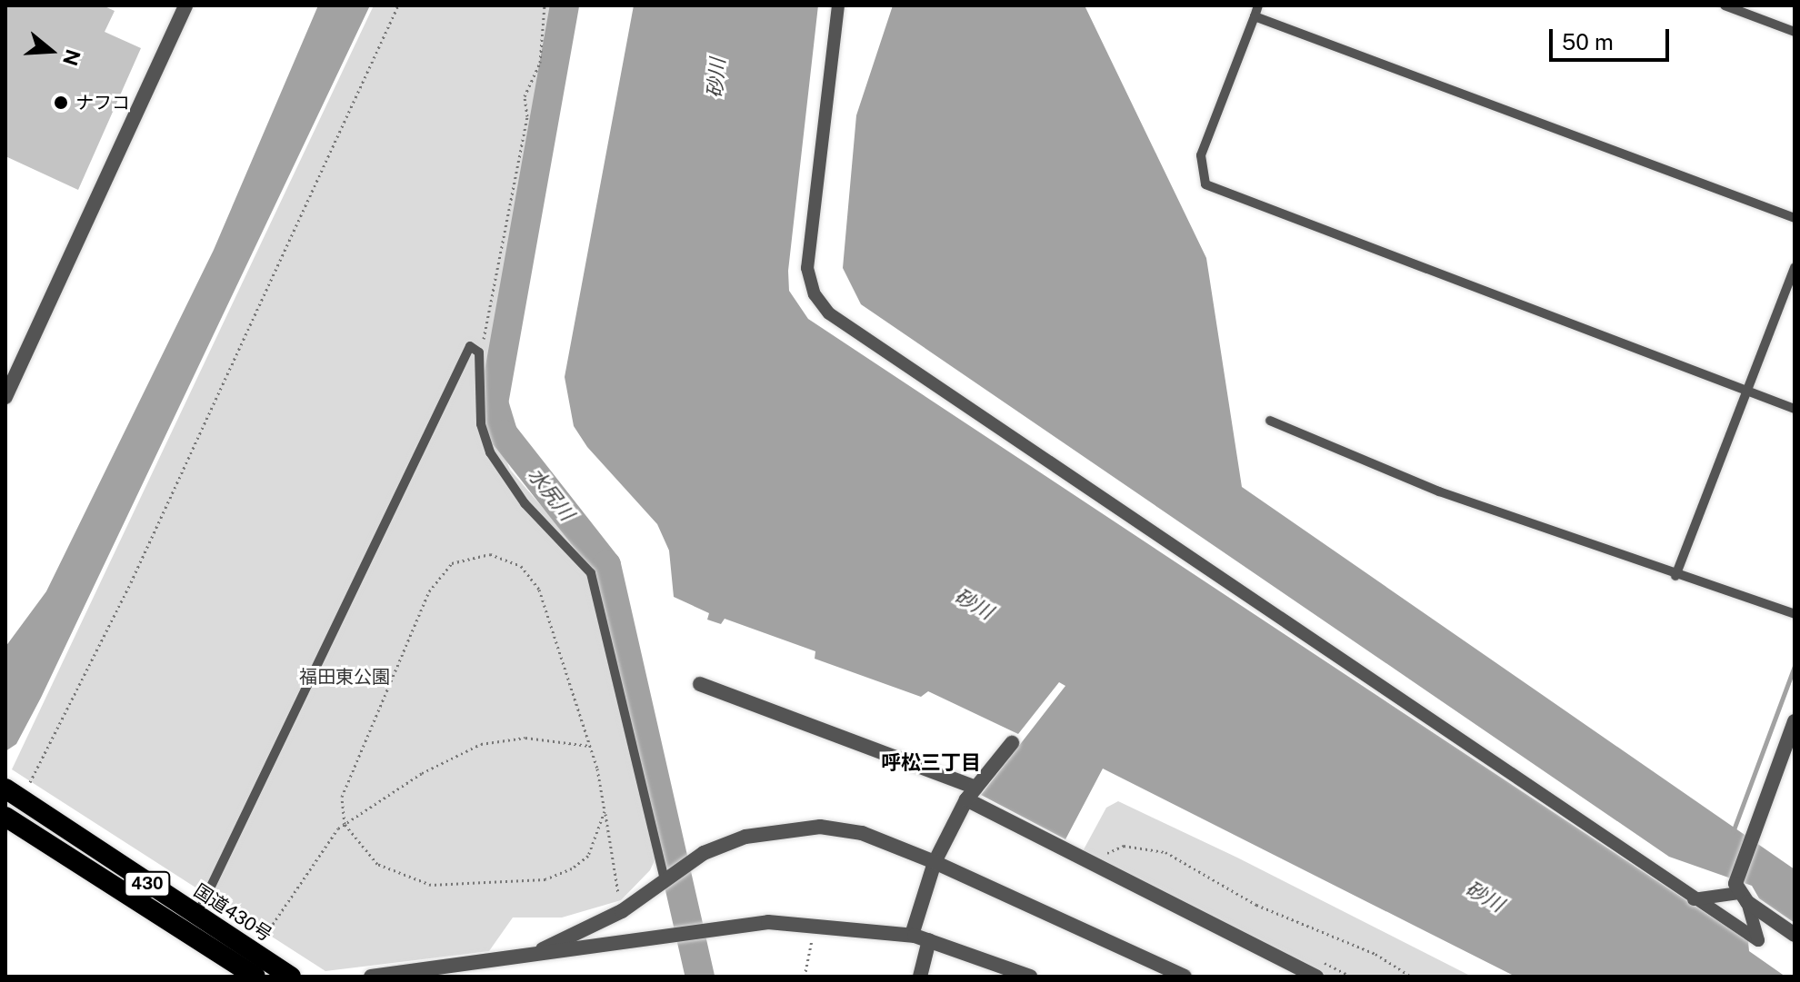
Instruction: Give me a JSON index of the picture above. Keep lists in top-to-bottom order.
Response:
{
  "streets": {
    "highway": ["430", "国道430号"]
  },
  "districts": ["呼松三丁目"],
  "water": ["砂川", "水尻川"],
  "parks": ["福田東公園"],
  "places": ["ナフコ"],
  "scale_bar": "50 m",
  "north": "right"
}
